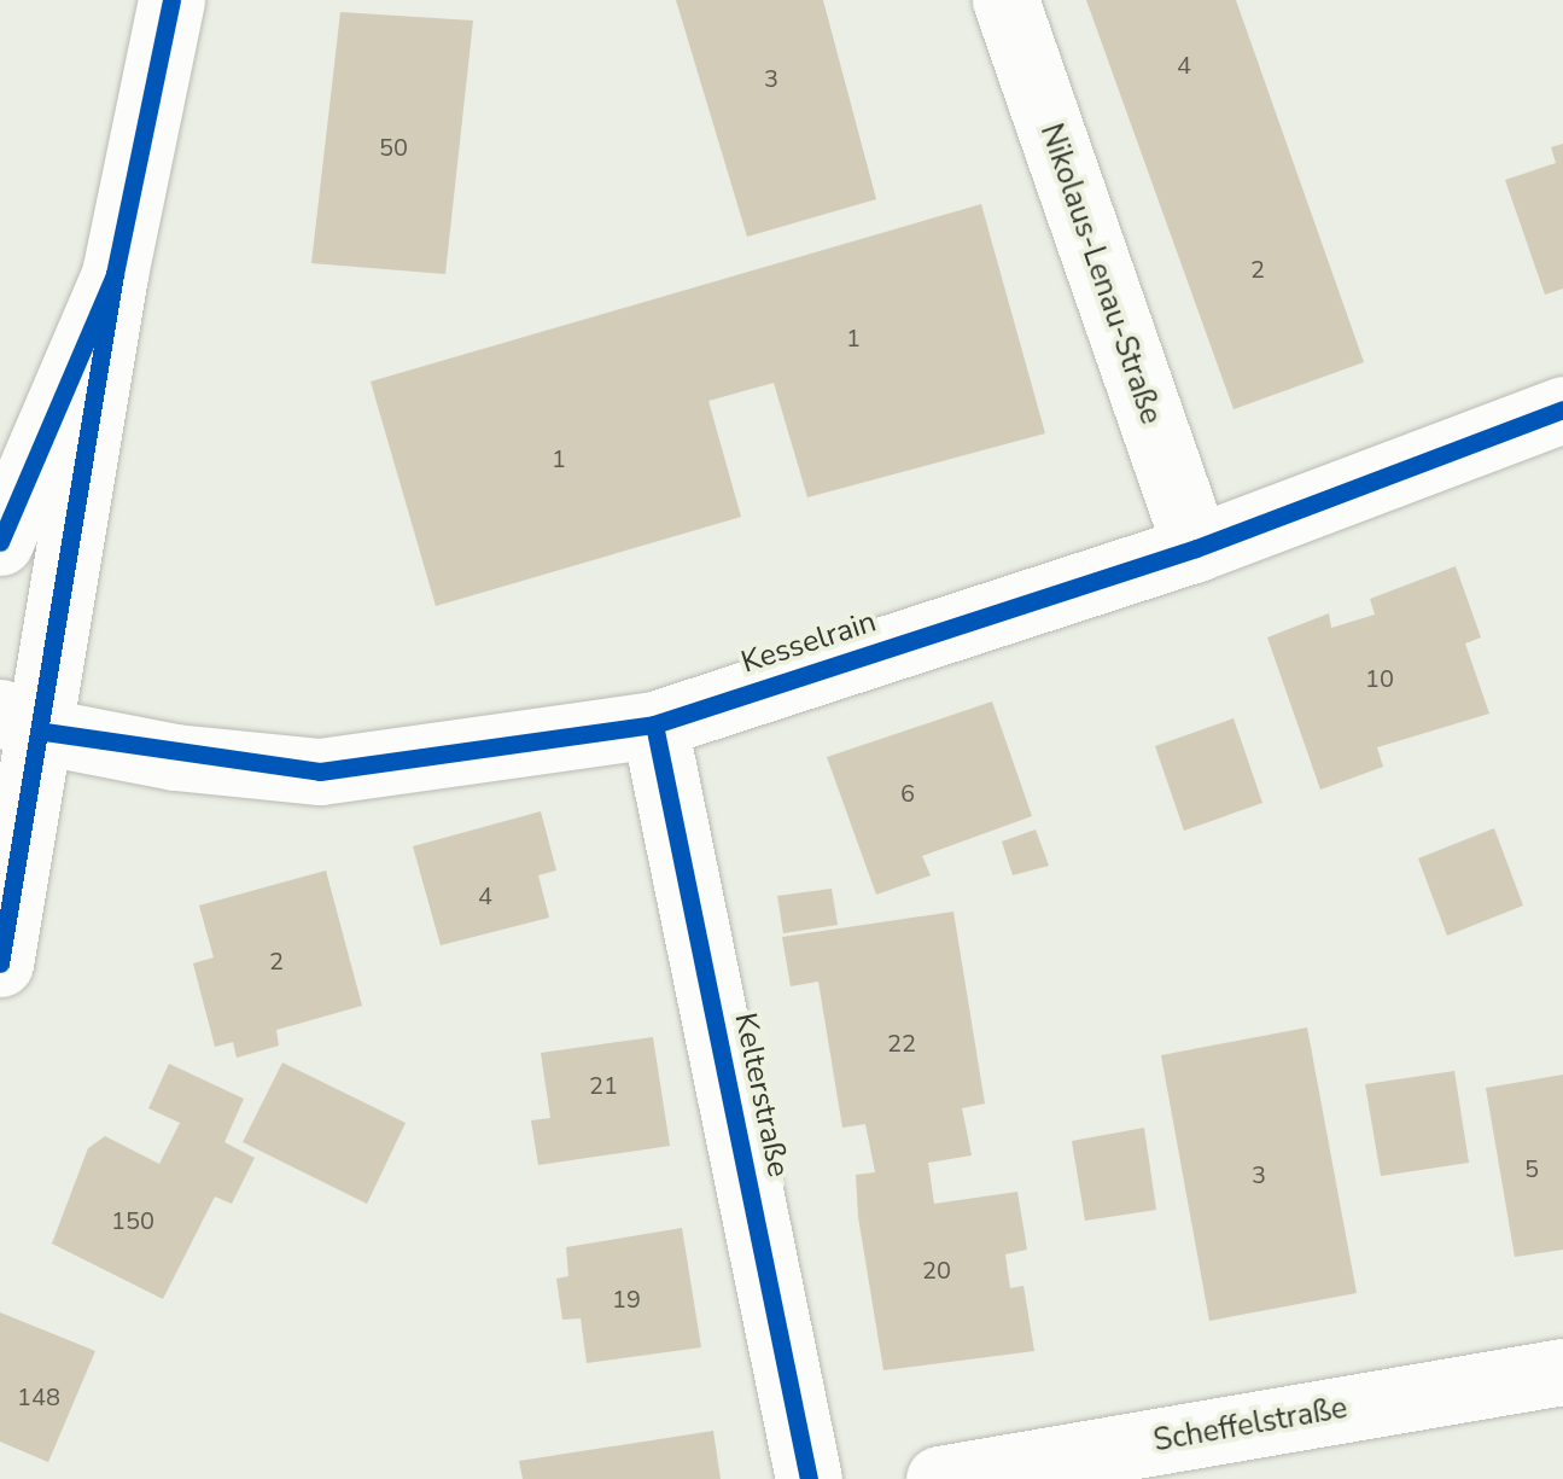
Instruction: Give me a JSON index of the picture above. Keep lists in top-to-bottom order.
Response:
{
  "streets": {
    "street": [
      "Nikolaus-Lenau-Straße",
      "Kesselrain",
      "Kelterstraße",
      "Scheffelstraße"
    ]
  },
  "crossings": [
    ["Nikolaus-Lenau-Straße", "Kesselrain"],
    ["Kesselrain", "Kelterstraße"]
  ],
  "house_numbers": [
    "4",
    "3",
    "50",
    "2",
    "1",
    "1",
    "10",
    "6",
    "4",
    "2",
    "22",
    "21",
    "5",
    "3",
    "150",
    "20",
    "19",
    "148"
  ]
}
